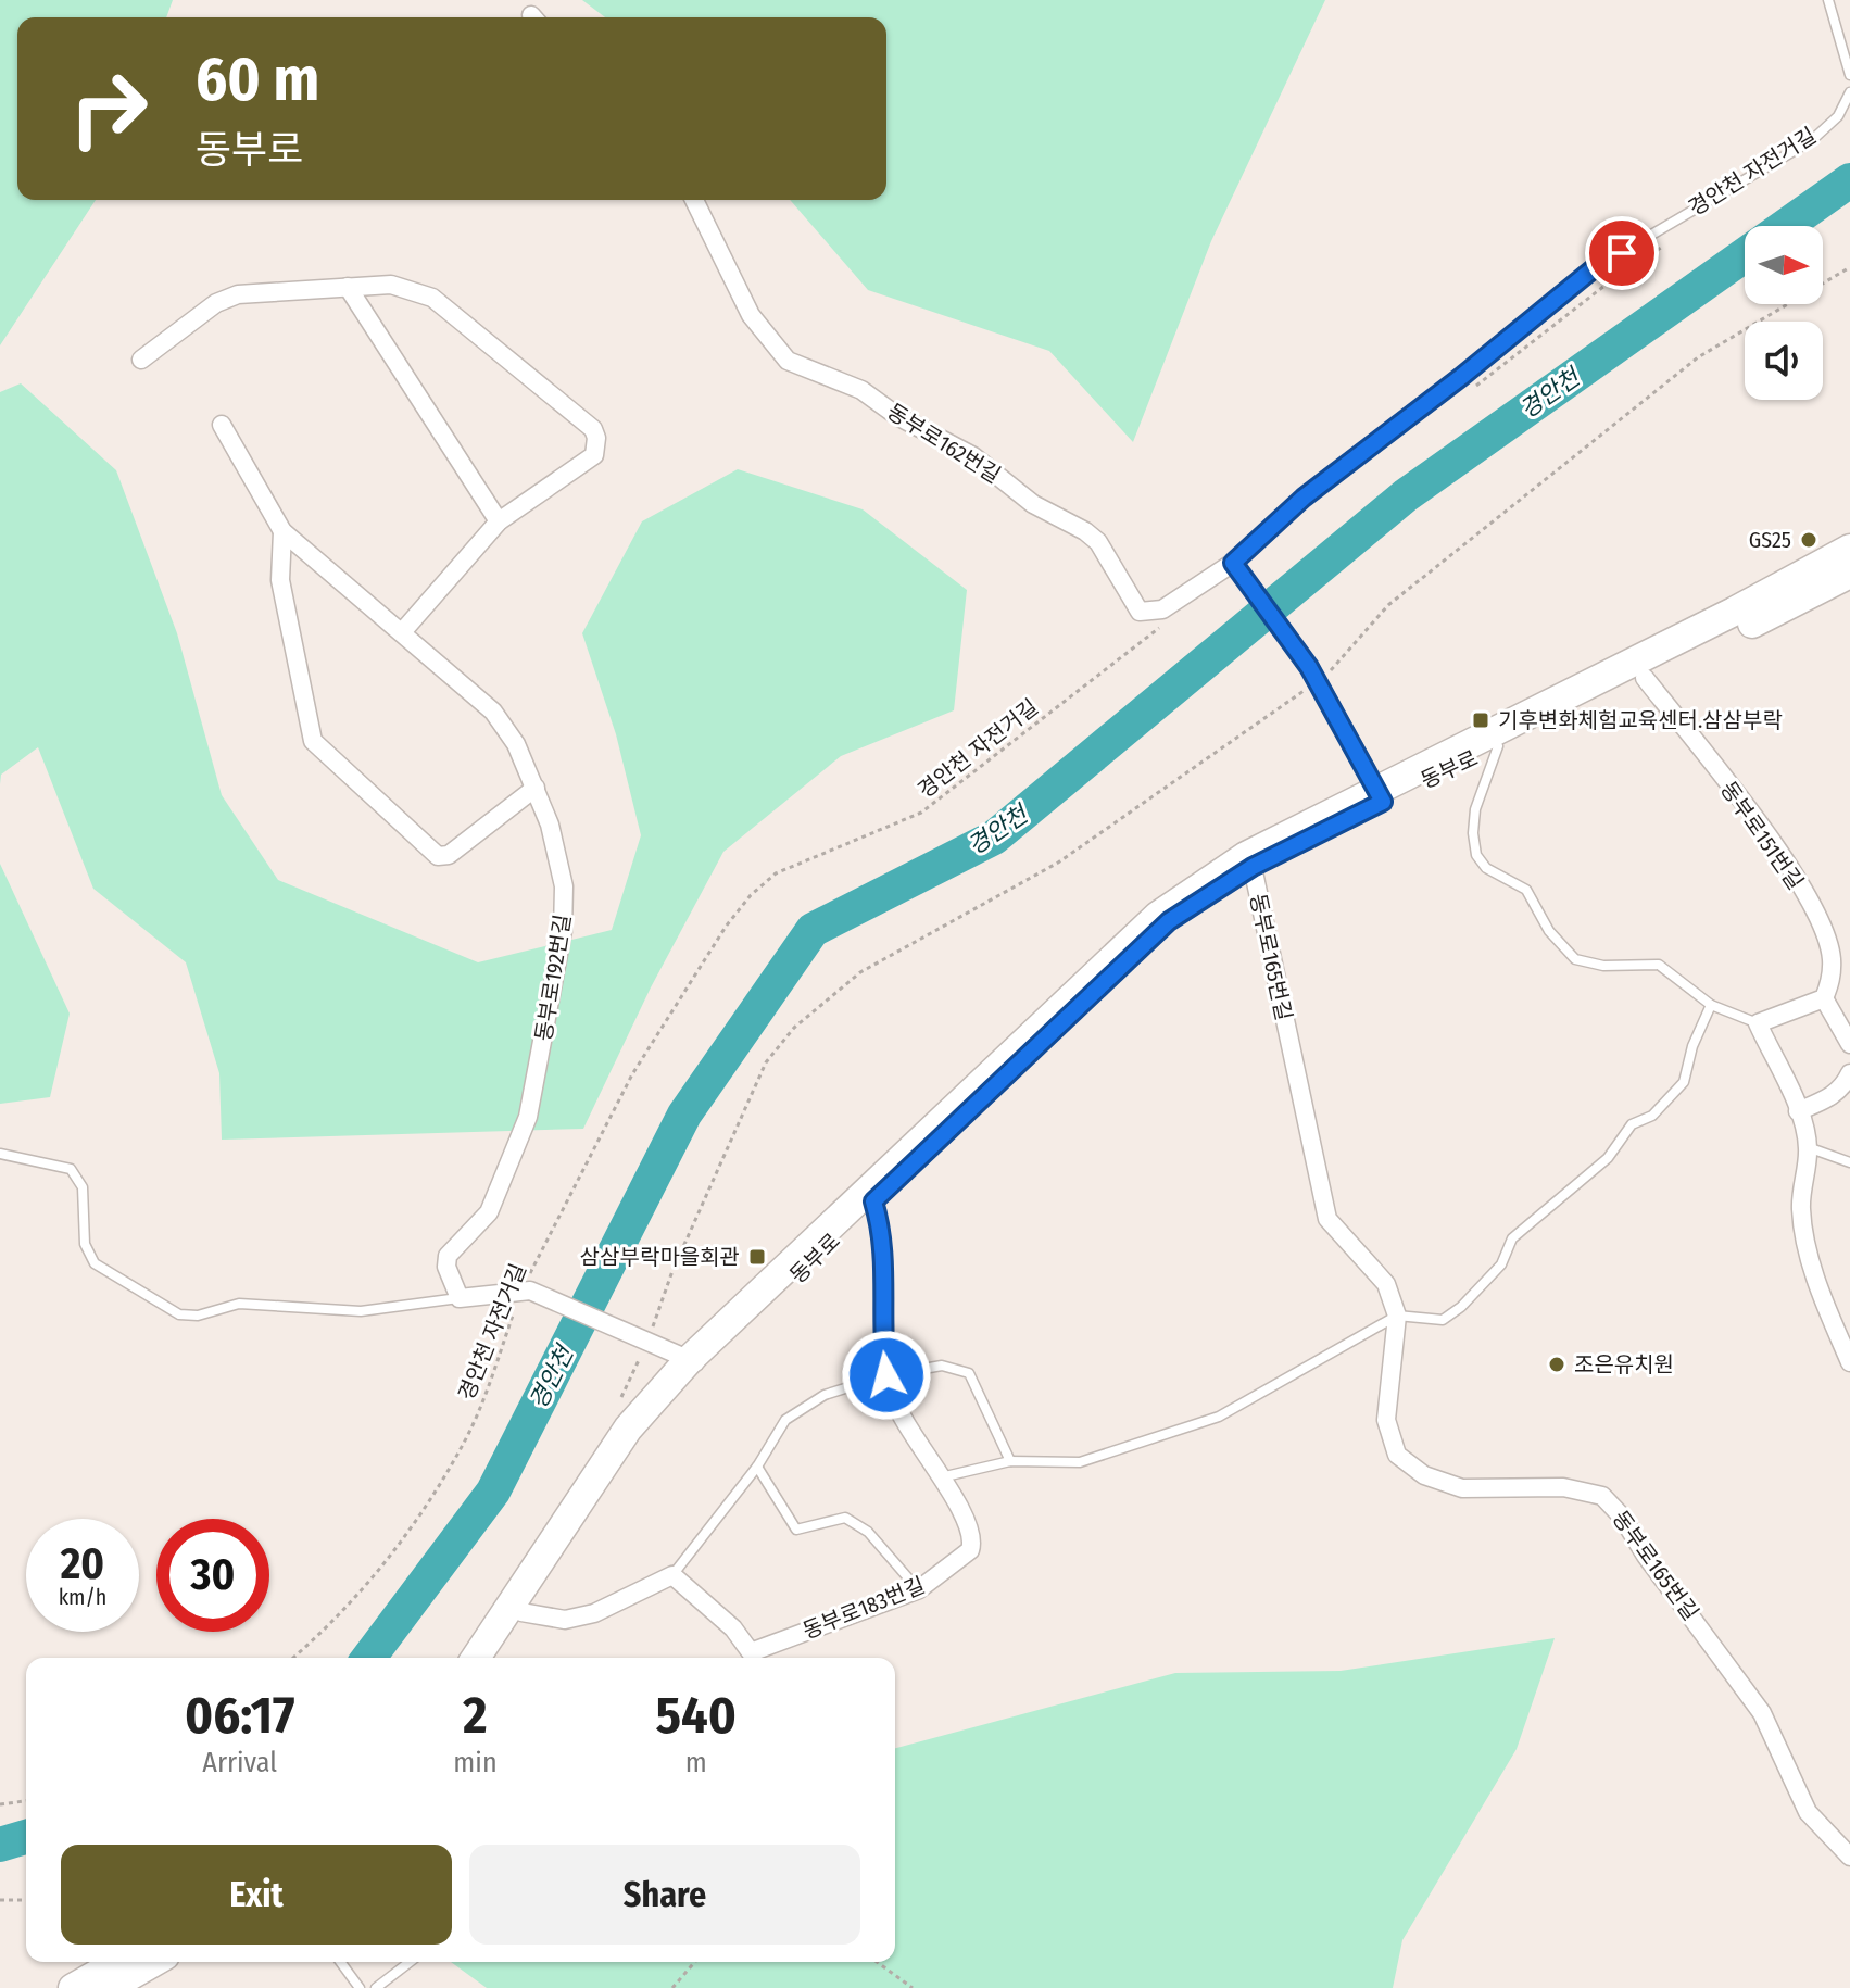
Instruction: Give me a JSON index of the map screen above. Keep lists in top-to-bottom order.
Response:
{
  "streets": {
    "main road": ["동부로"],
    "street": [
      "동부로162번길",
      "동부로151번길",
      "동부로165번길",
      "동부로192번길",
      "동부로183번길"
    ],
    "path": ["경안천 자전거길"]
  },
  "crossings": [
    ["동부로", "동부로151번길"],
    ["동부로", "동부로165번길"],
    ["동부로", "동부로183번길"]
  ],
  "water": ["경안천"],
  "places": {
    "other": ["GS25", "조은유치원"],
    "transit": ["기후변화체험교육센터.삼삼부락", "삼삼부락마을회관"]
  },
  "north": "right",
  "page": {
    "turn": ["60 m", "동부로"],
    "speed": "20 km/h",
    "limit": "30",
    "eta": [
      "06:17",
      "Arrival",
      "2",
      "min",
      "540",
      "m"
    ],
    "buttons": ["Exit", "Share"]
  }
}
